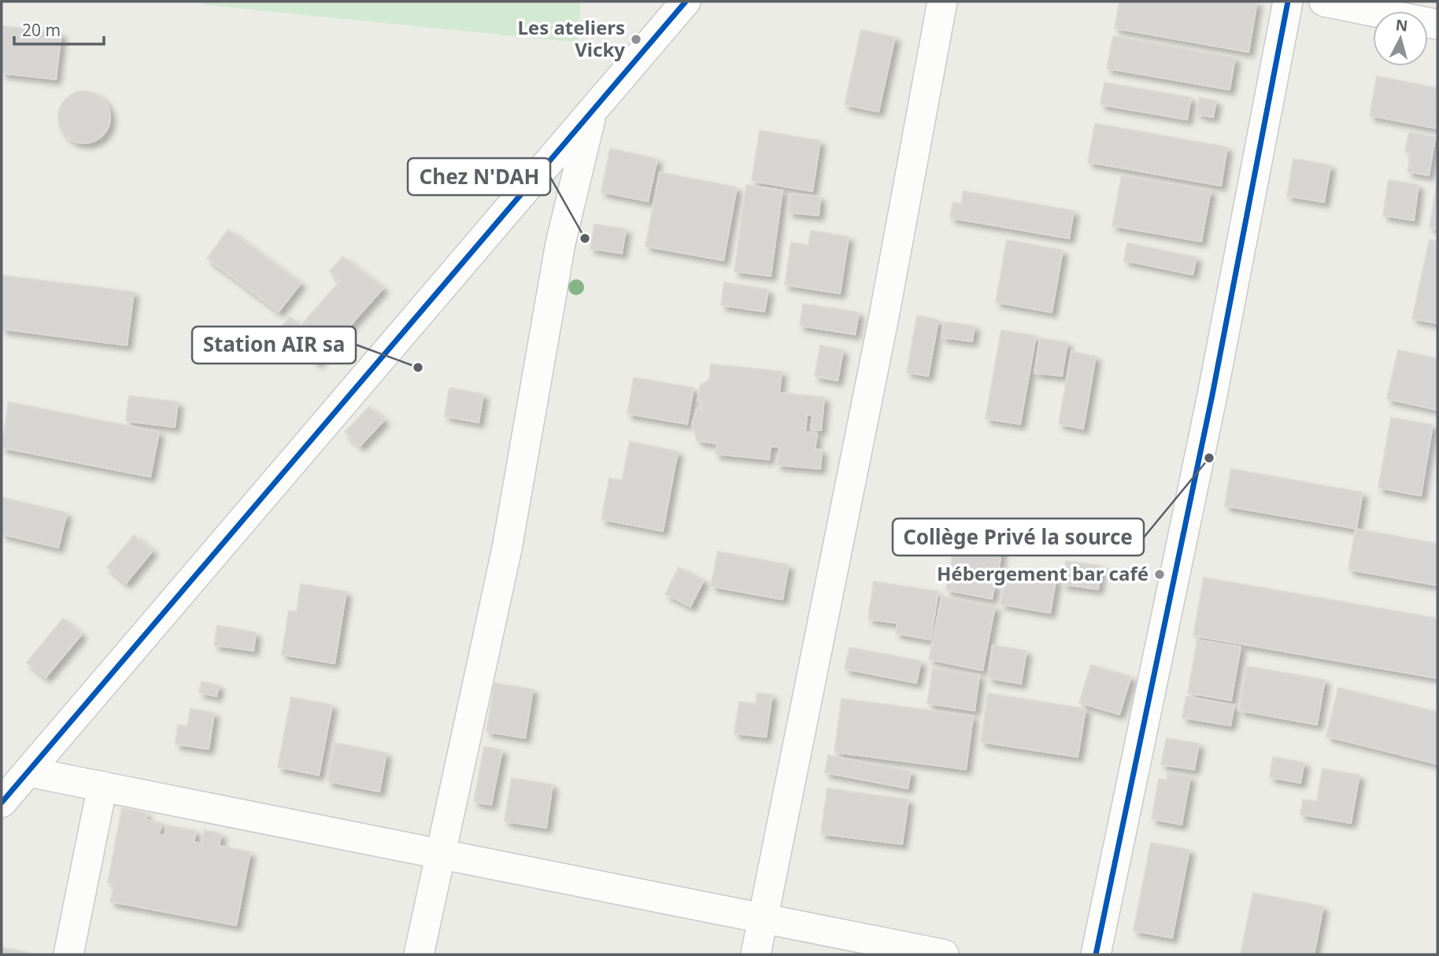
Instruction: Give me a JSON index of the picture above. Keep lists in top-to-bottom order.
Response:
{
  "places": [
    "Les ateliers Vicky",
    "Chez N'DAH",
    "Station AIR sa",
    "Collège Privé la source",
    "Hébergement bar café"
  ],
  "scale_bar": "20 m",
  "north": "top"
}
